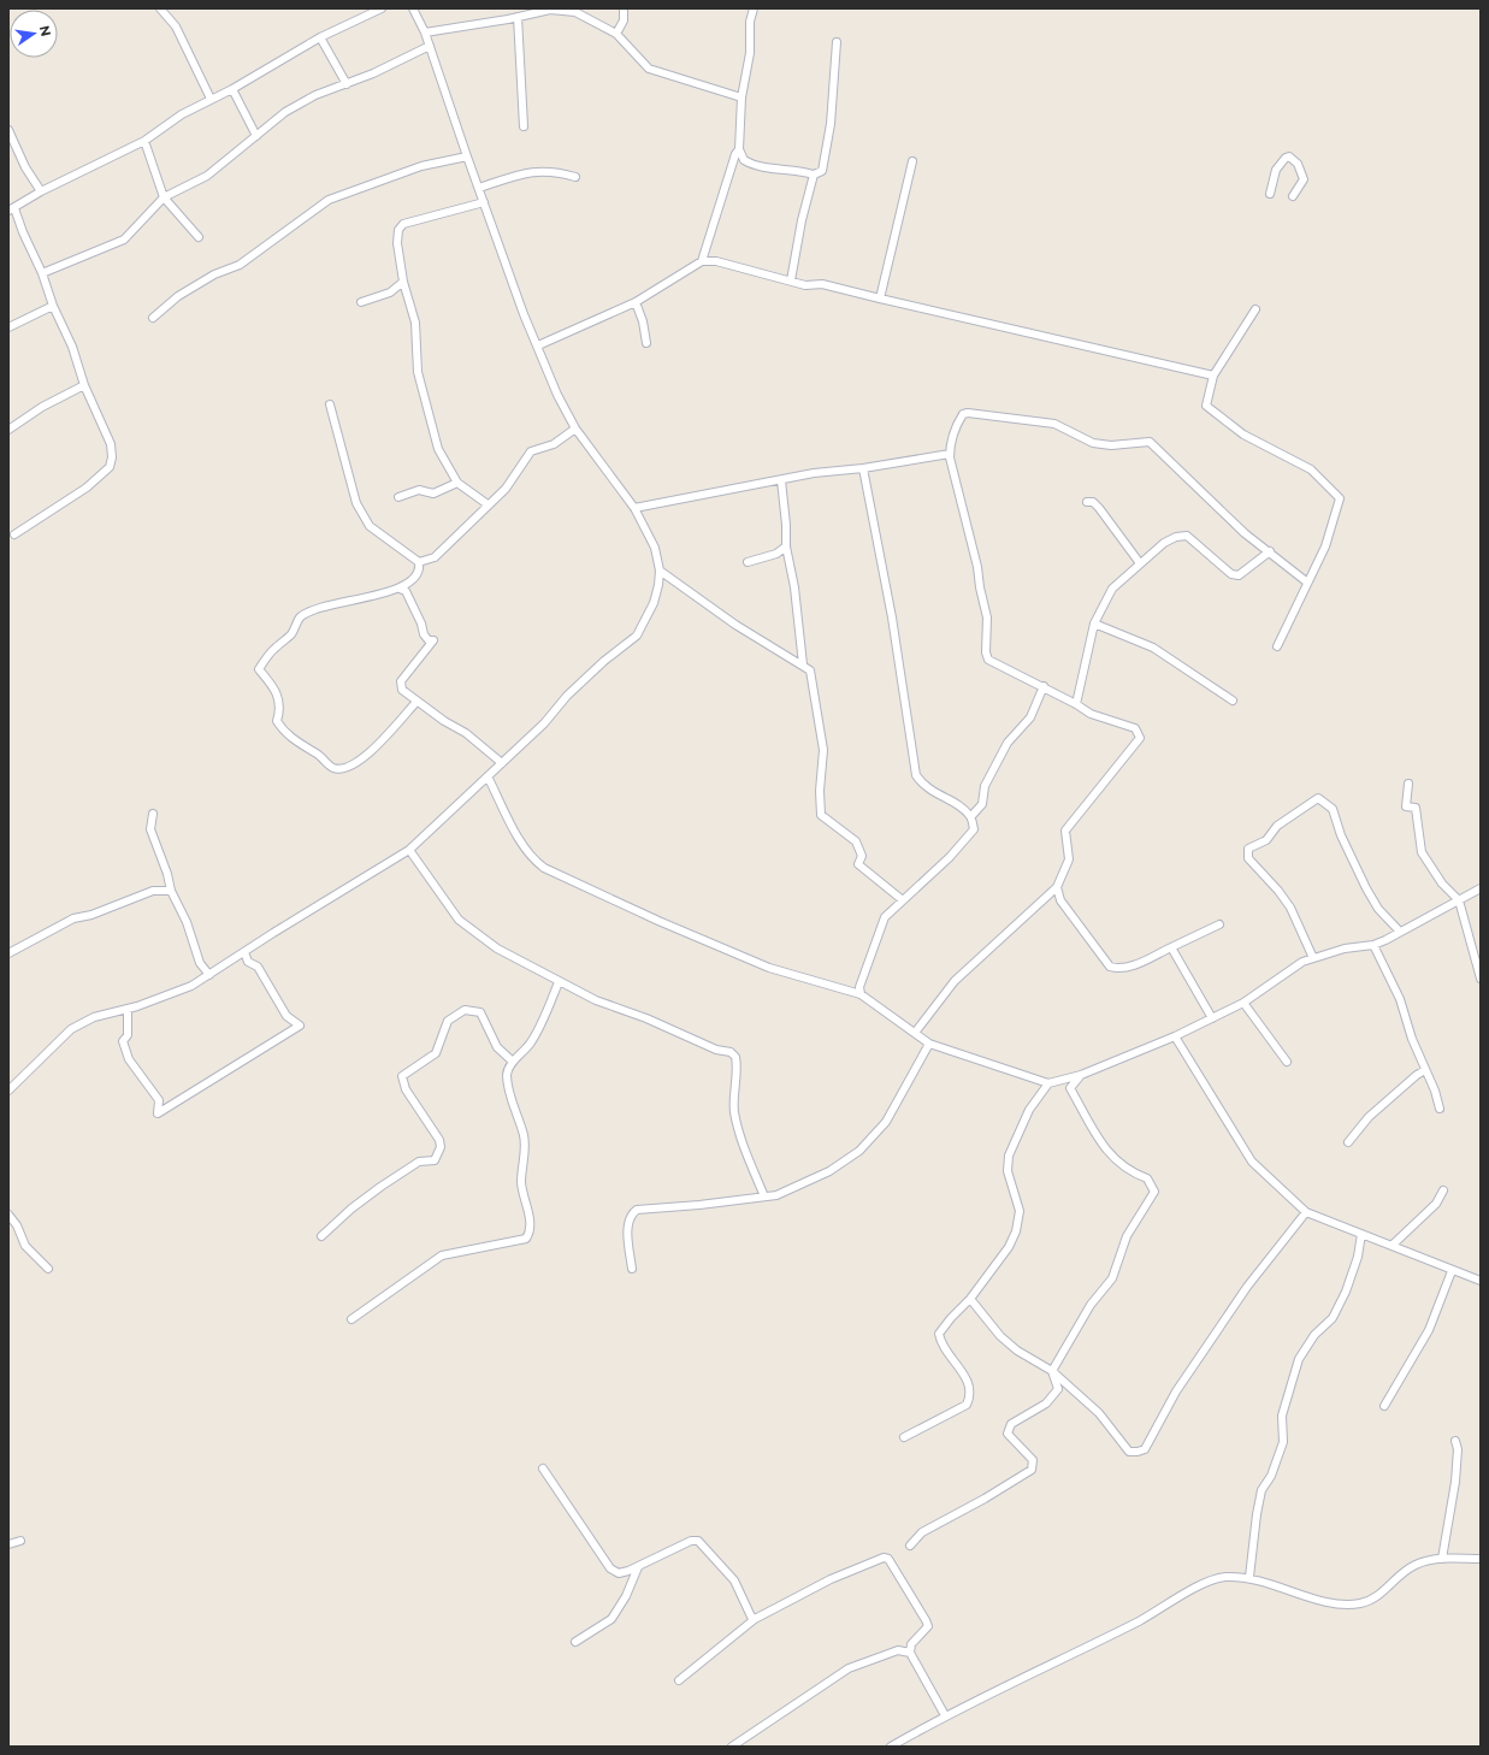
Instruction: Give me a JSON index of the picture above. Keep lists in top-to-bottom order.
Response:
{
  "north": "right"
}
